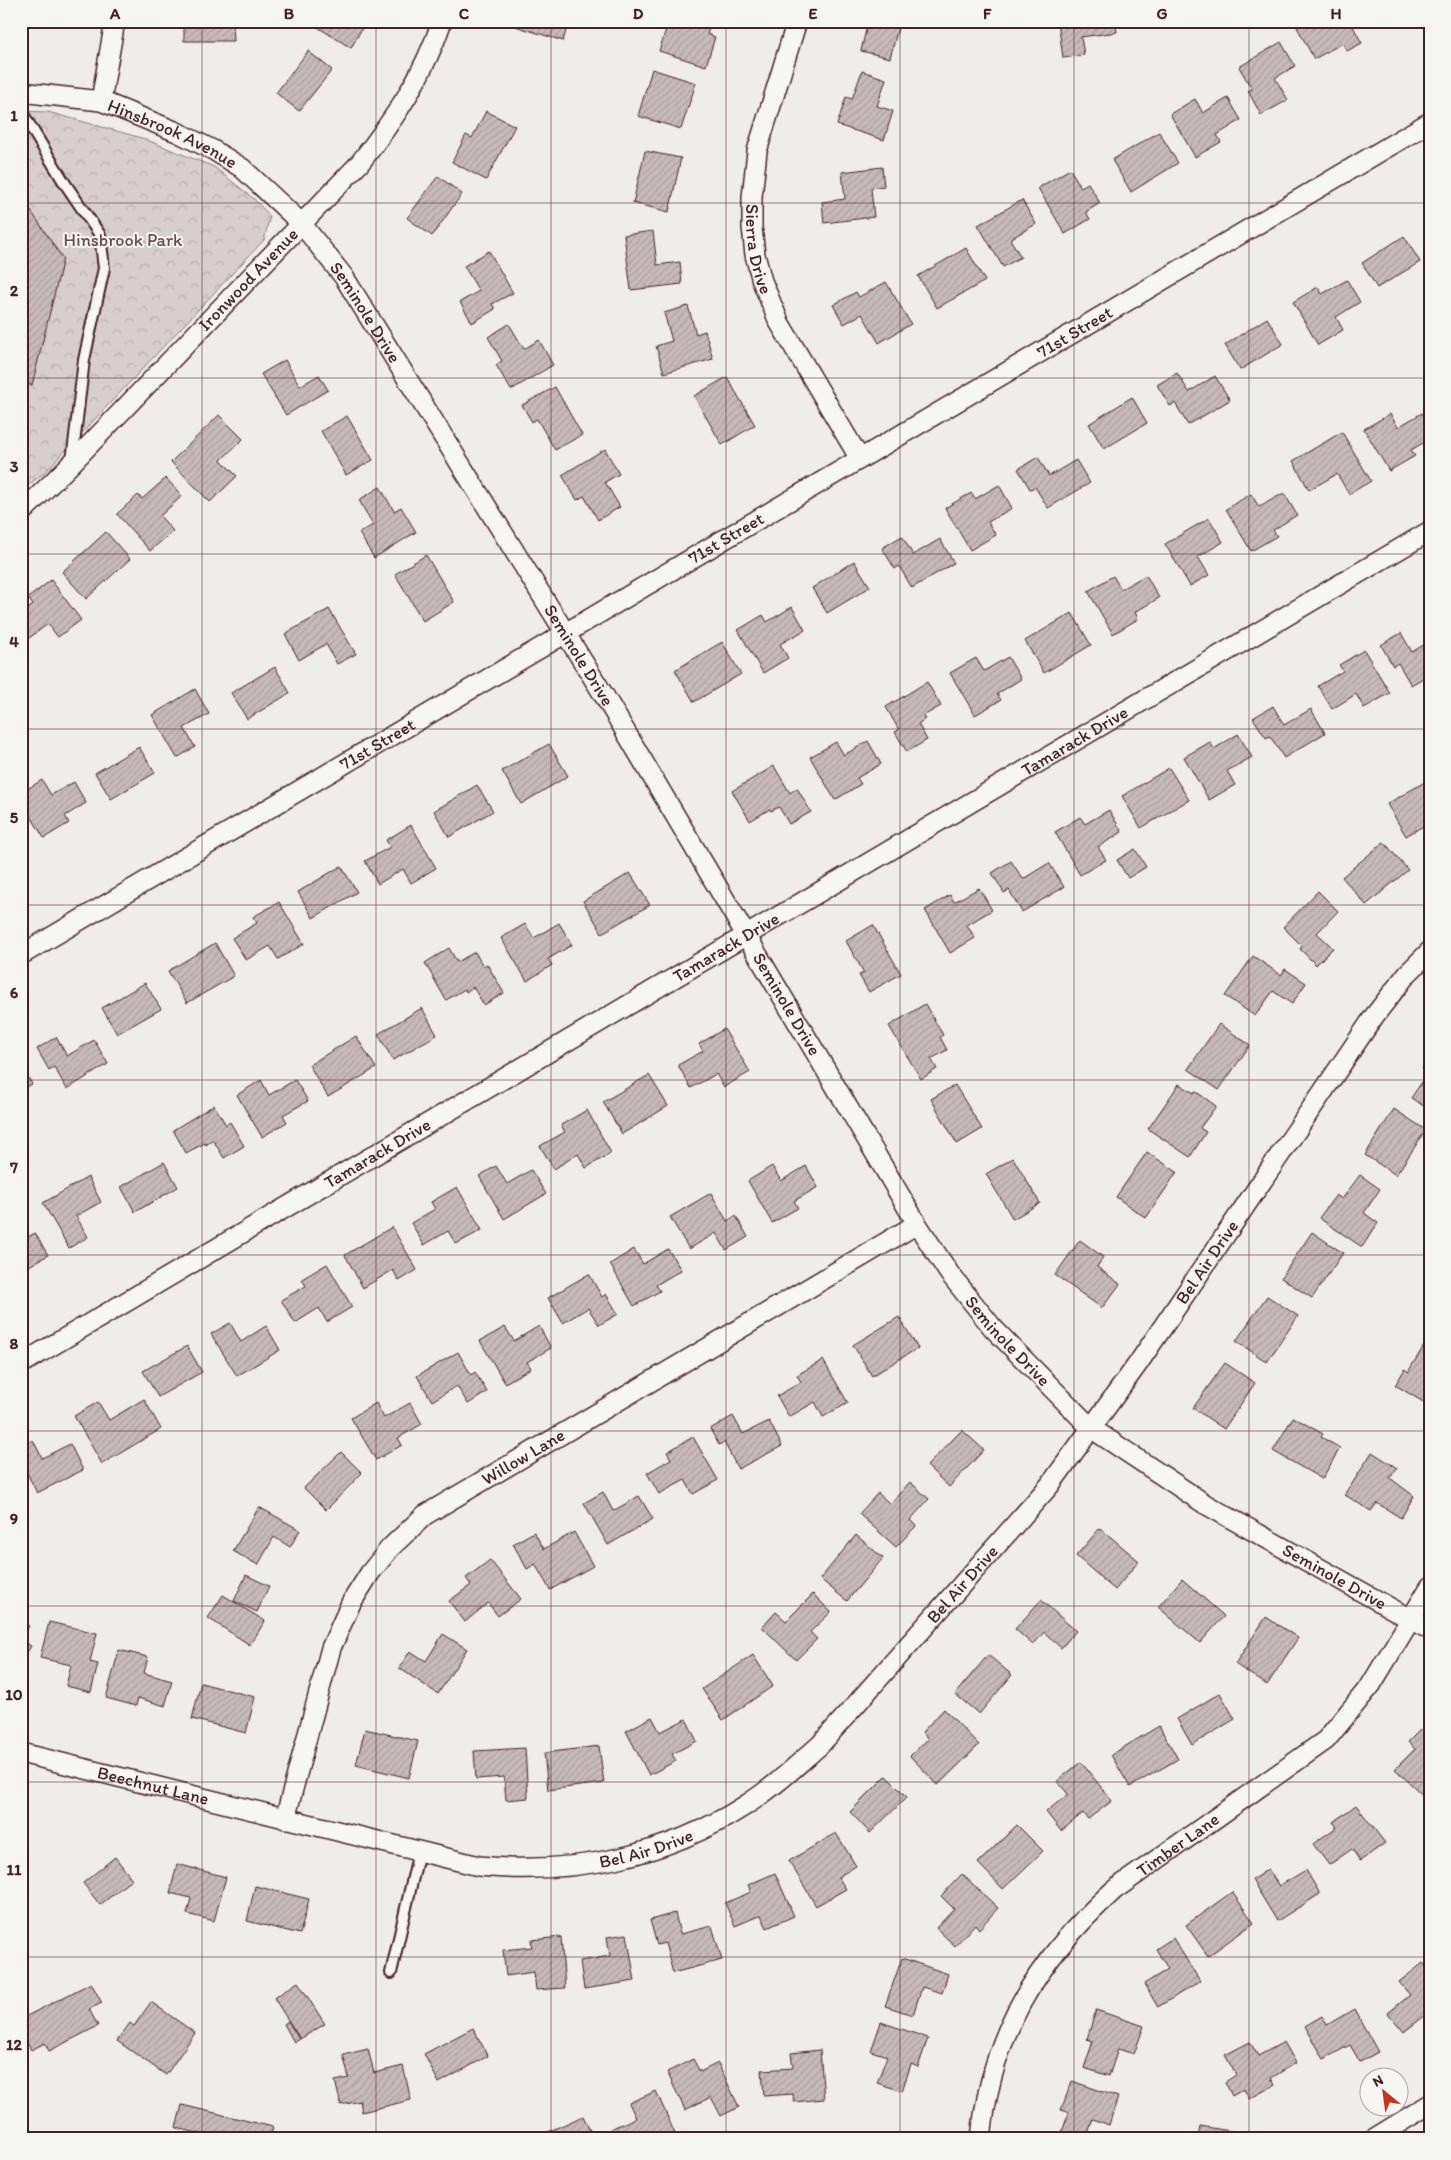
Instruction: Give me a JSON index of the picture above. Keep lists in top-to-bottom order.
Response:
{
  "streets": {
    "street": [
      "Hinsbrook Avenue",
      "Sierra Drive",
      "Ironwood Avenue",
      "Seminole Drive",
      "71st Street",
      "Tamarack Drive",
      "Bel Air Drive",
      "Willow Lane",
      "Beechnut Lane",
      "Timber Lane"
    ]
  },
  "crossings": [
    ["Hinsbrook Avenue", "Ironwood Avenue"],
    ["Hinsbrook Avenue", "Seminole Drive"],
    ["Sierra Drive", "71st Street"],
    ["Ironwood Avenue", "Seminole Drive"],
    ["Seminole Drive", "71st Street"],
    ["Seminole Drive", "Tamarack Drive"],
    ["Seminole Drive", "Bel Air Drive"],
    ["Seminole Drive", "Willow Lane"],
    ["Seminole Drive", "Timber Lane"],
    ["Bel Air Drive", "Willow Lane"],
    ["Bel Air Drive", "Beechnut Lane"],
    ["Willow Lane", "Beechnut Lane"]
  ],
  "parks": ["Hinsbrook Park"],
  "north": "top left",
  "grid": {
    "columns": [
      "A",
      "B",
      "C",
      "D",
      "E",
      "F",
      "G",
      "H"
    ],
    "rows": [
      "1",
      "2",
      "3",
      "4",
      "5",
      "6",
      "7",
      "8",
      "9",
      "10",
      "11",
      "12"
    ]
  }
}
